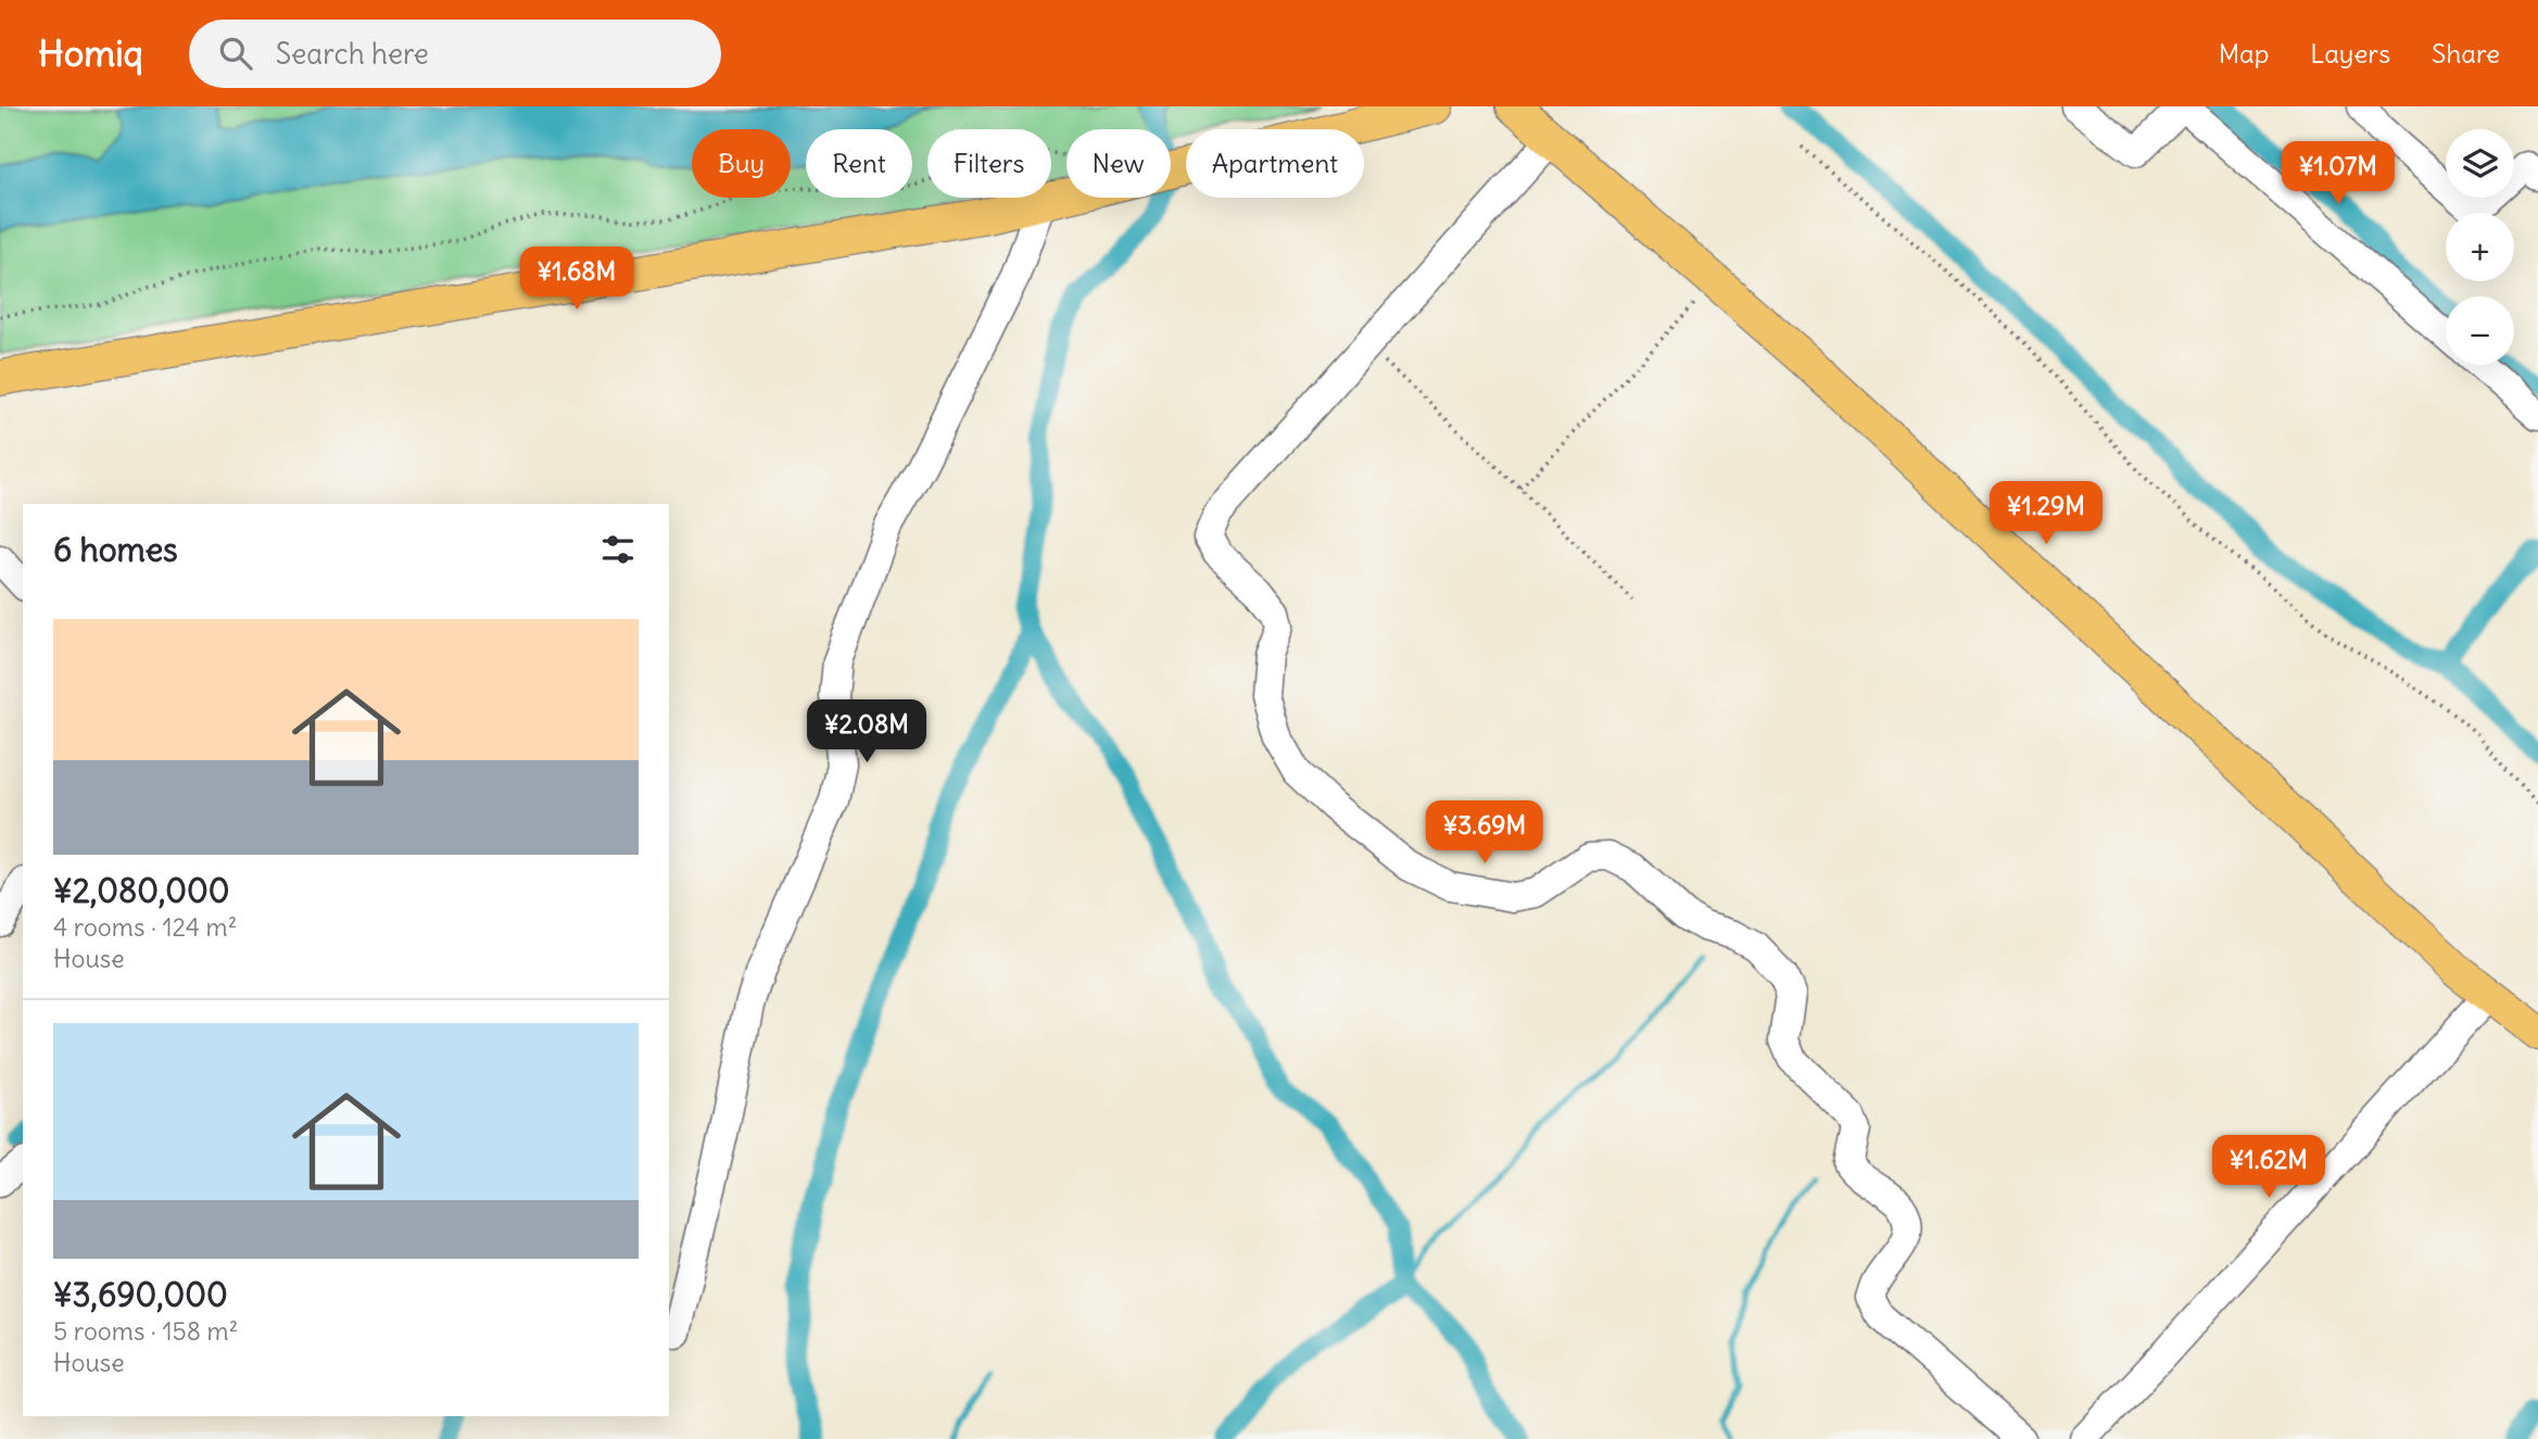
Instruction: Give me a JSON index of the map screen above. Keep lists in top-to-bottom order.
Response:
{
  "page": {
    "header": "Homiq",
    "search": "Search here",
    "nav": ["Map", "Layers", "Share"],
    "map_buttons": ["+", "−"],
    "chip": [
      "Buy",
      "Rent",
      "Filters",
      "New",
      "Apartment"
    ],
    "price": [
      "¥1.07M",
      "¥1.68M",
      "¥1.29M",
      "¥2.08M",
      "¥3.69M",
      "¥1.62M"
    ],
    "heading": "6 homes",
    "list": [
      {
        "name": "¥2,080,000",
        "note": "4 rooms · 124 m² · House"
      },
      {
        "name": "¥3,690,000",
        "note": "5 rooms · 158 m² · House"
      }
    ]
  }
}
